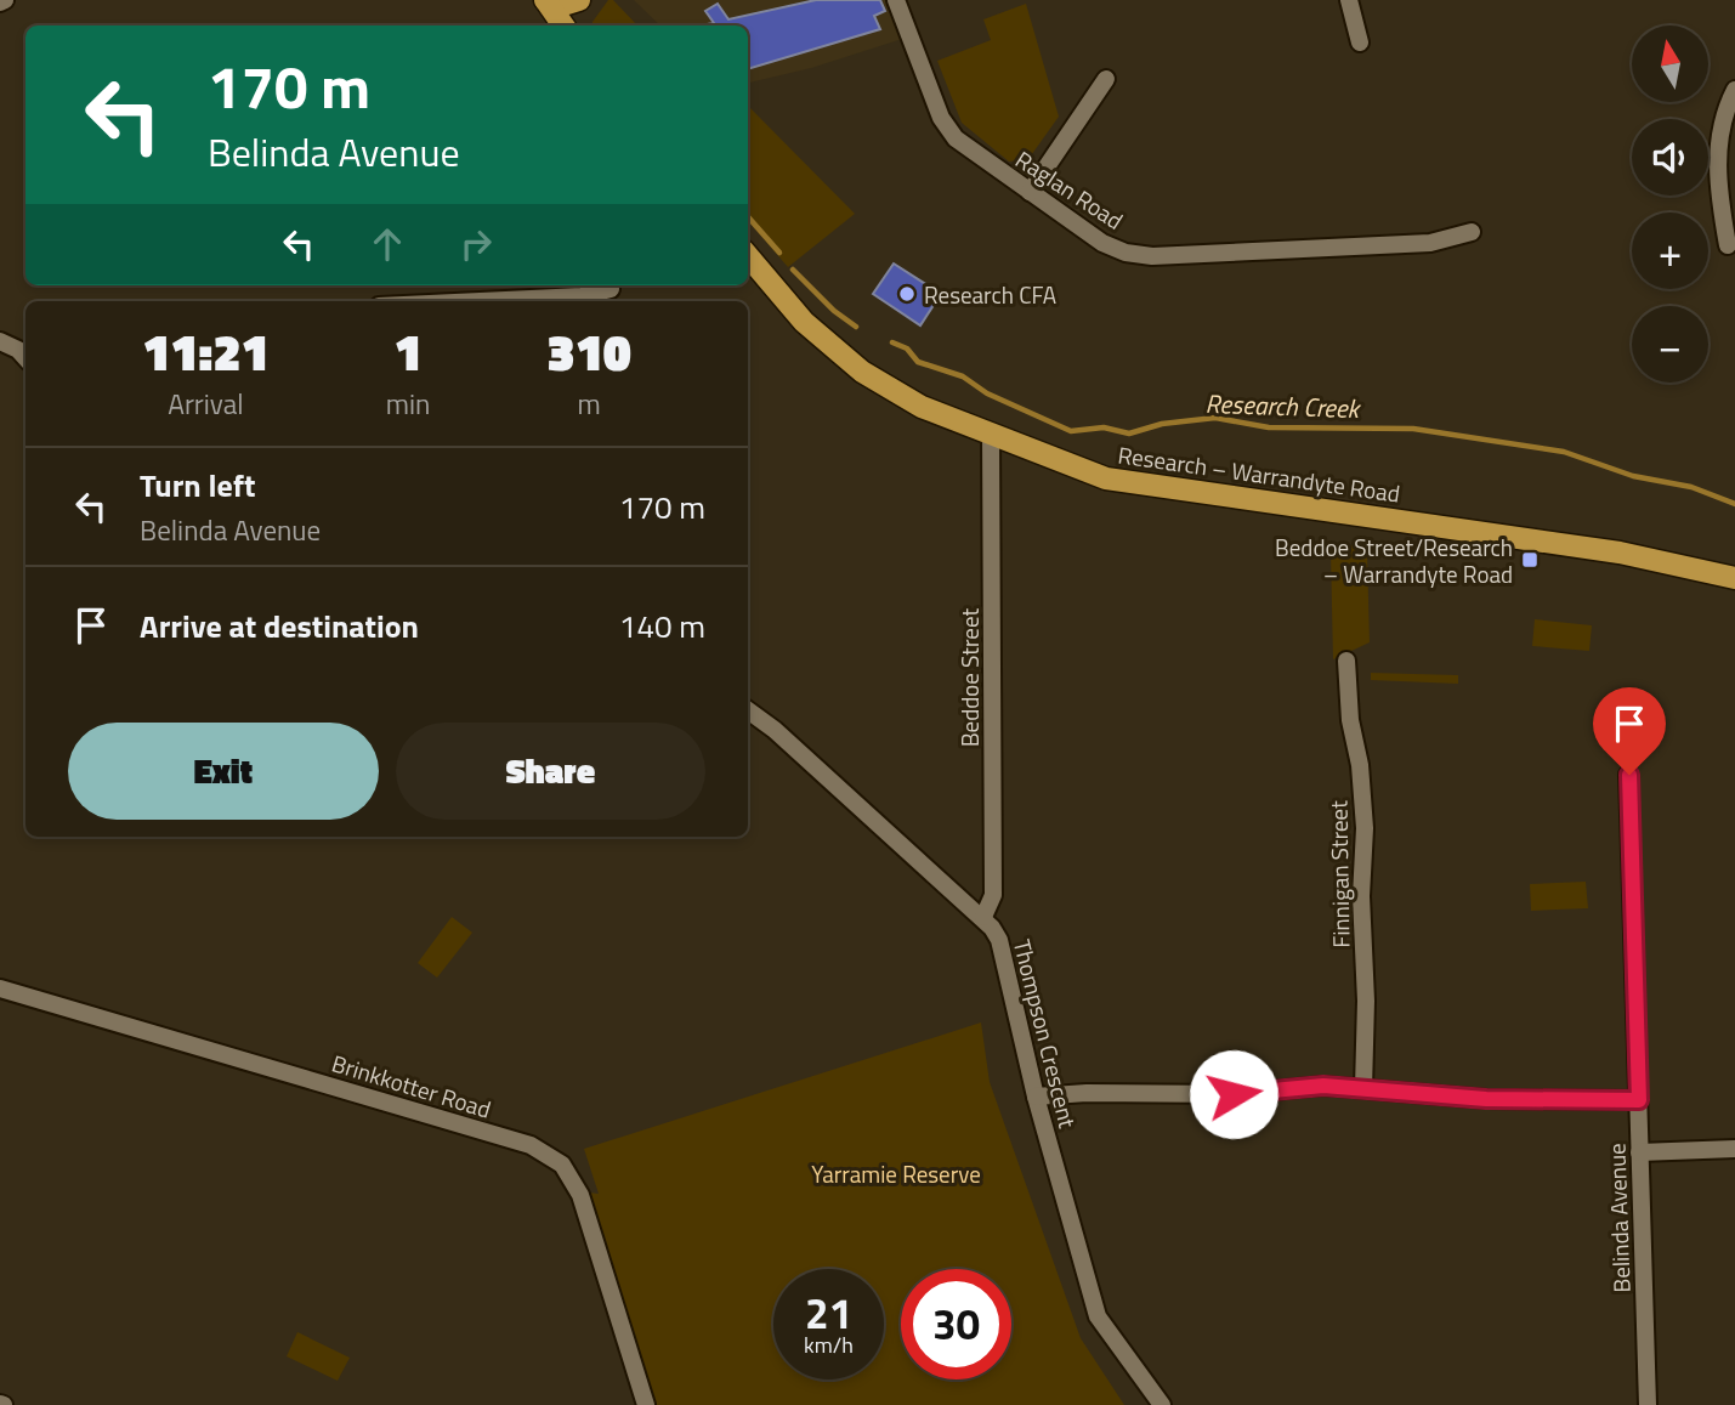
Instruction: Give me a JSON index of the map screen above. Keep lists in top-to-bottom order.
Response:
{
  "streets": {
    "main road": ["Research – Warrandyte Road"],
    "street": [
      "Raglan Road",
      "Beddoe Street",
      "Finnigan Street",
      "Thompson Crescent",
      "Brinkkotter Road",
      "Belinda Avenue"
    ]
  },
  "crossings": [
    ["Research – Warrandyte Road", "Beddoe Street"],
    ["Beddoe Street", "Thompson Crescent"]
  ],
  "water": ["Research Creek"],
  "parks": ["Yarramie Reserve"],
  "places": {
    "other": ["Research CFA"],
    "transit": ["Beddoe Street/Research – Warrandyte Road"]
  },
  "north": "top",
  "page": {
    "map_buttons": ["+", "−"],
    "turn": ["170 m", "Belinda Avenue"],
    "eta": [
      "11:21",
      "Arrival",
      "1",
      "min",
      "310",
      "m"
    ],
    "list": [
      {
        "name": "Turn left",
        "note": "Belinda Avenue",
        "value": "170 m"
      },
      {
        "name": "Arrive at destination",
        "value": "140 m"
      }
    ],
    "buttons": ["Exit", "Share"],
    "speed": "21 km/h",
    "limit": "30"
  }
}
